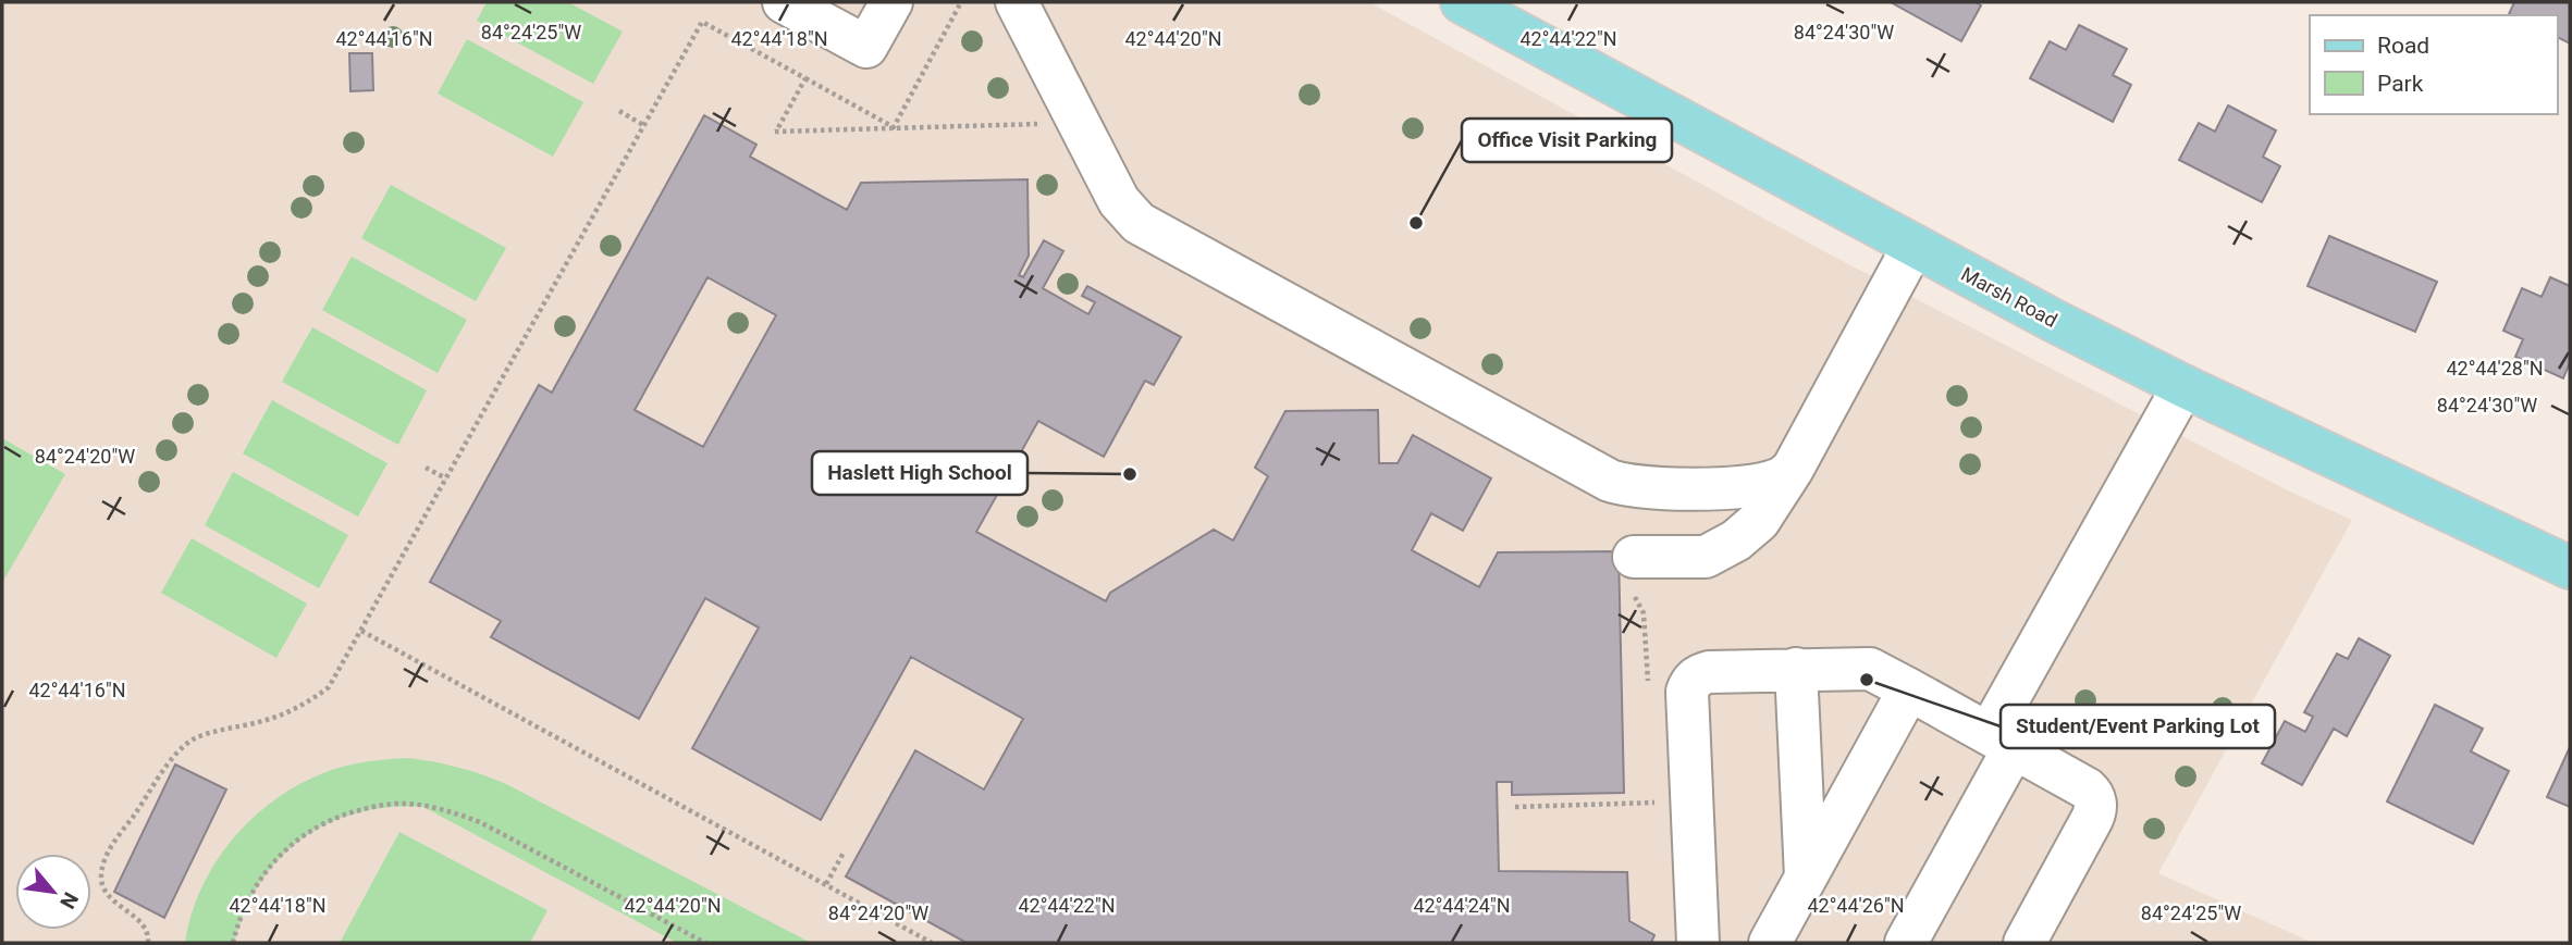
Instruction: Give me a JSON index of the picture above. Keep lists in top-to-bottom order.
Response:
{
  "streets": {
    "main road": ["Marsh Road"]
  },
  "places": ["Office Visit Parking", "Haslett High School", "Student/Event Parking Lot"],
  "legend": ["Road", "Park"],
  "north": "bottom right",
  "coordinates": [
    "84°24'25\"W",
    "84°24'30\"W",
    "42°44'16\"N",
    "42°44'18\"N",
    "42°44'20\"N",
    "42°44'22\"N",
    "42°44'28\"N",
    "84°24'20\"W",
    "42°44'24\"N",
    "42°44'26\"N"
  ]
}
